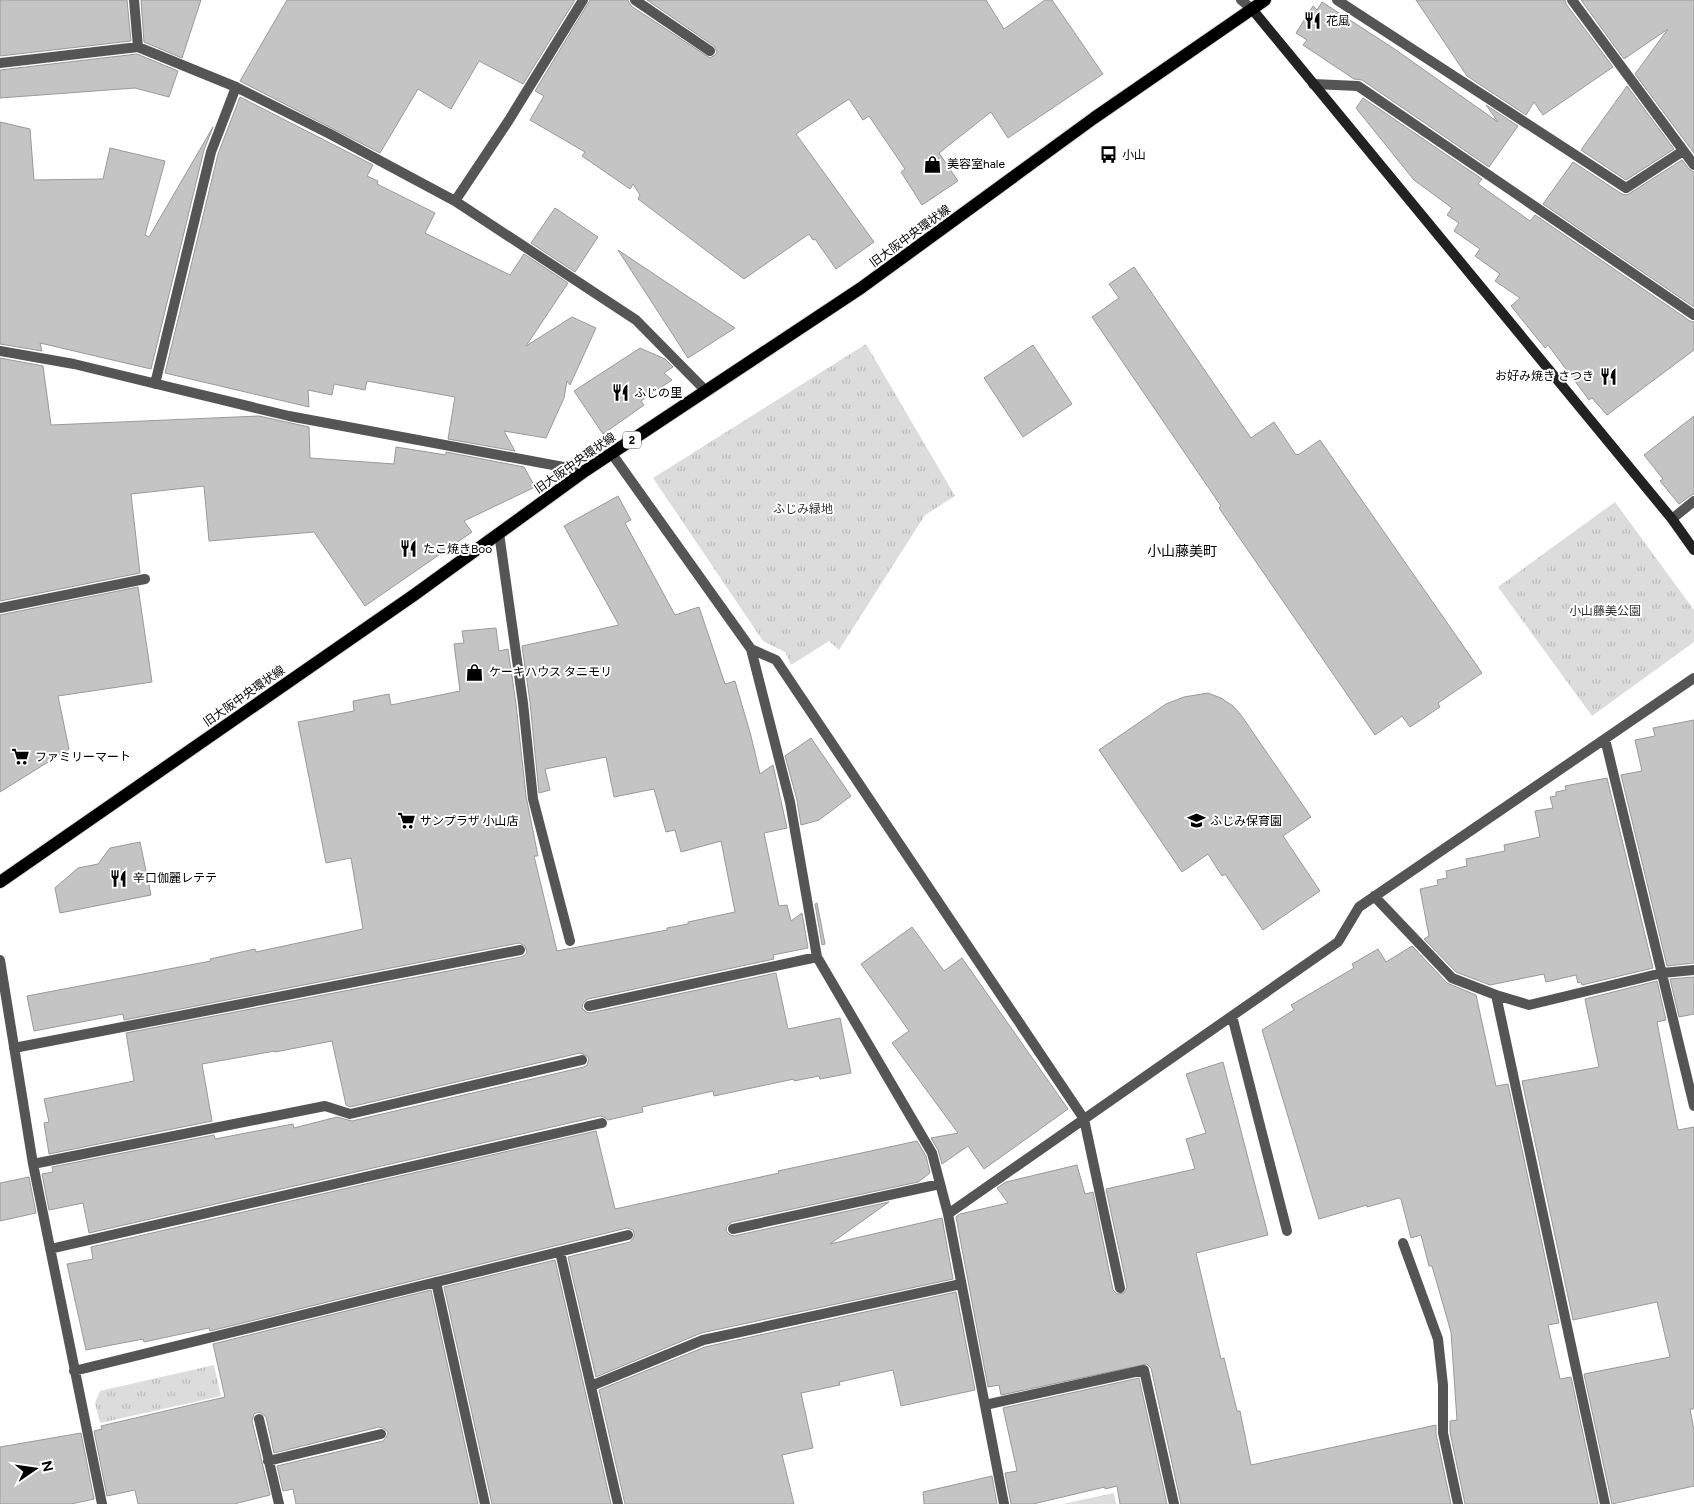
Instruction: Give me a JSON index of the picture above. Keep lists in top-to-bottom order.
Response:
{
  "streets": {
    "main road": ["旧大阪中央環状線", "2"]
  },
  "districts": ["小山藤美町"],
  "parks": ["ふじみ緑地", "小山藤美公園"],
  "places": {
    "restaurant": [
      "花風",
      "お好み焼き さつき",
      "ふじの里",
      "たこ焼きBoo",
      "辛口伽麗レテテ"
    ],
    "bus stop": ["小山"],
    "shop": ["美容室hale", "ケーキハウス タニモリ"],
    "supermarket": ["ファミリーマート", "サンプラザ 小山店"],
    "school or university": ["ふじみ保育園"]
  },
  "north": "right"
}
